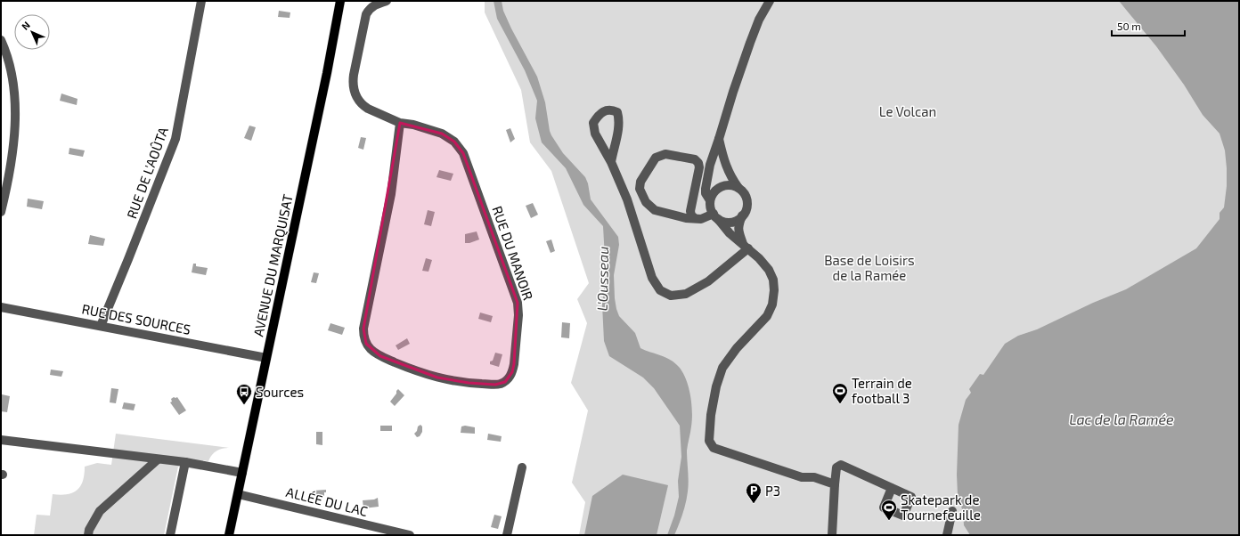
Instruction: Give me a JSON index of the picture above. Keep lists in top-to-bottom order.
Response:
{
  "streets": {
    "main road": ["AVENUE DU MARQUISAT"],
    "street": [
      "RUE DE L'AOÛTA",
      "RUE DU MANOIR",
      "RUE DES SOURCES",
      "ALLÉE DU LAC"
    ]
  },
  "crossings": [
    ["RUE DE L'AOÛTA", "RUE DES SOURCES"],
    ["AVENUE DU MARQUISAT", "RUE DES SOURCES"],
    ["AVENUE DU MARQUISAT", "ALLÉE DU LAC"]
  ],
  "water": ["L'Ousseau", "Lac de la Ramée"],
  "parks": ["Le Volcan", "Base de Loisirs de la Ramée"],
  "places": {
    "sports": ["Terrain de football 3", "Skatepark de Tournefeuille"],
    "bus stop": ["Sources"],
    "parking": ["P3"]
  },
  "scale_bar": "50 m",
  "north": "top left"
}
